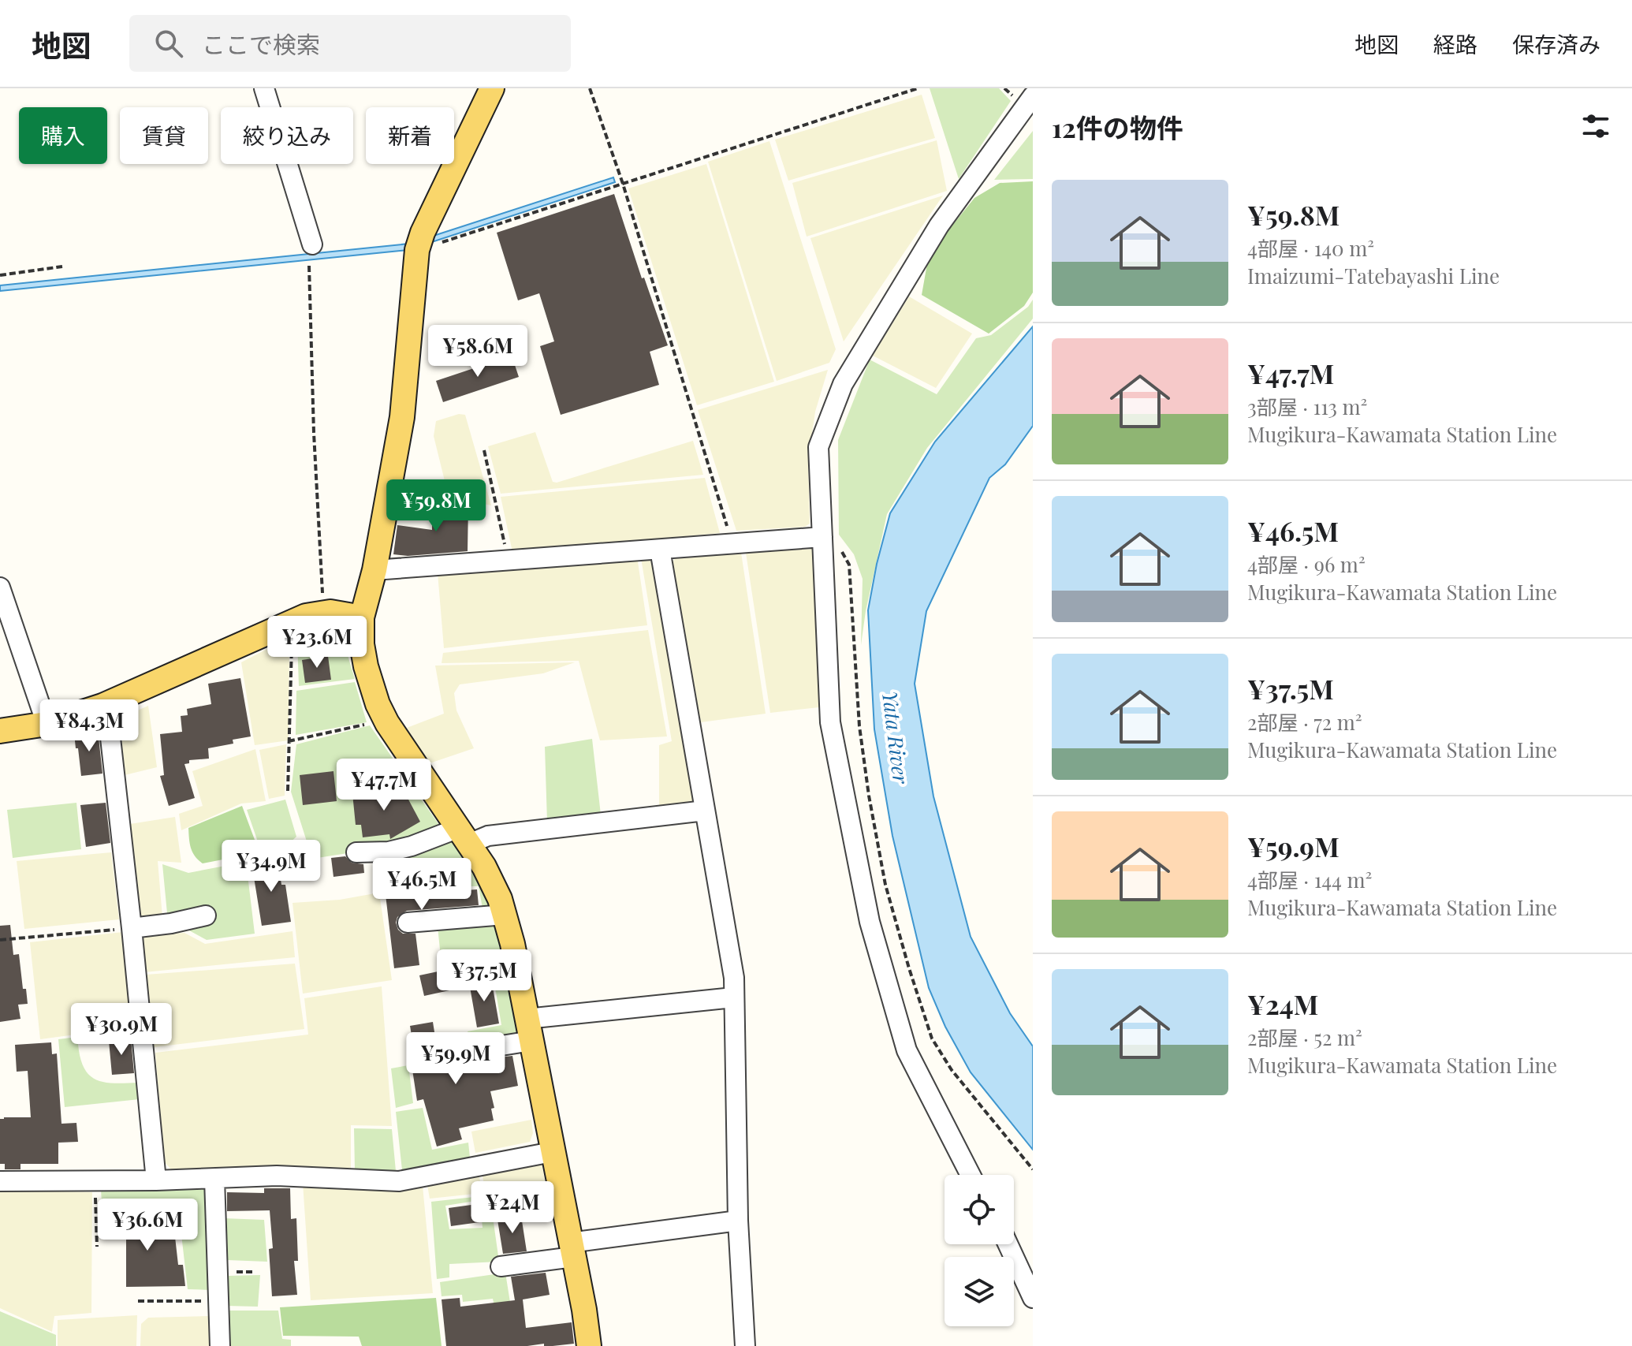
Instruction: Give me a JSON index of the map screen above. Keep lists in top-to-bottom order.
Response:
{
  "water": ["Yata River"],
  "page": {
    "header": "地図",
    "search": "ここで検索",
    "nav": ["地図", "経路", "保存済み"],
    "heading": "12件の物件",
    "chip": [
      "購入",
      "賃貸",
      "絞り込み",
      "新着"
    ],
    "list": [
      {
        "name": "¥59.8M",
        "note": "4部屋 · 140 m² · Imaizumi-Tatebayashi Line"
      },
      {
        "name": "¥47.7M",
        "note": "3部屋 · 113 m² · Mugikura-Kawamata Station Line"
      },
      {
        "name": "¥46.5M",
        "note": "4部屋 · 96 m² · Mugikura-Kawamata Station Line"
      },
      {
        "name": "¥37.5M",
        "note": "2部屋 · 72 m² · Mugikura-Kawamata Station Line"
      },
      {
        "name": "¥59.9M",
        "note": "4部屋 · 144 m² · Mugikura-Kawamata Station Line"
      },
      {
        "name": "¥24M",
        "note": "2部屋 · 52 m² · Mugikura-Kawamata Station Line"
      }
    ],
    "price": [
      "¥58.6M",
      "¥59.8M",
      "¥23.6M",
      "¥84.3M",
      "¥47.7M",
      "¥34.9M",
      "¥46.5M",
      "¥37.5M",
      "¥30.9M",
      "¥59.9M",
      "¥24M",
      "¥36.6M"
    ]
  }
}
